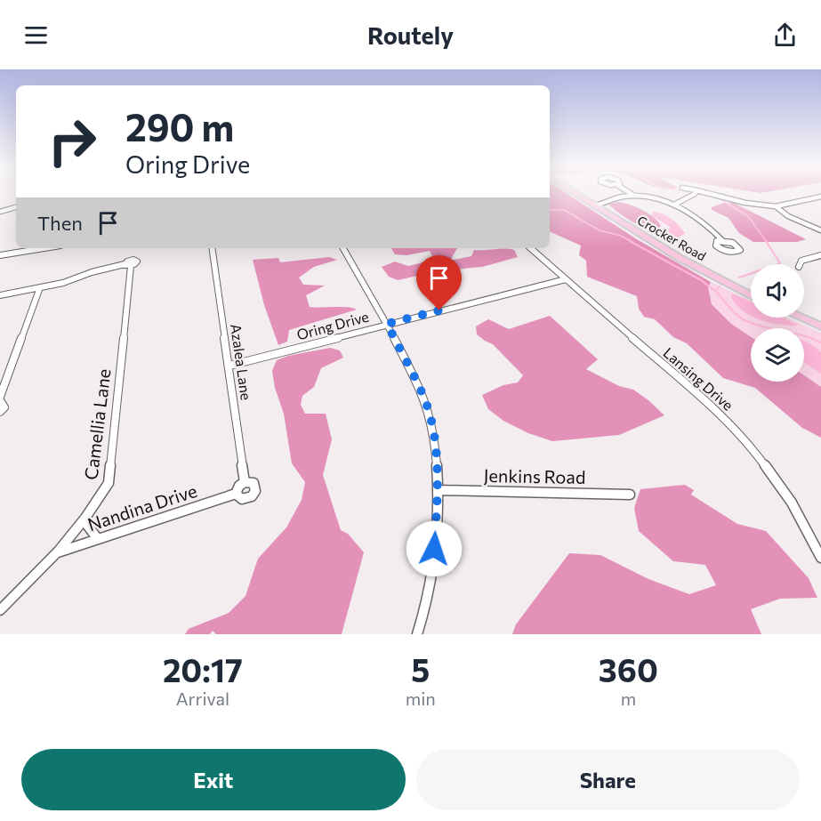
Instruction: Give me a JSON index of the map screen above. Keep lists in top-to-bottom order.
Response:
{
  "streets": {
    "main road": ["Crocker Road"],
    "street": [
      "Oring Drive",
      "Azalea Lane",
      "Lansing Drive",
      "Camellia Lane",
      "Jenkins Road",
      "Nandina Drive"
    ]
  },
  "crossings": [
    ["Oring Drive", "Azalea Lane"],
    ["Oring Drive", "Lansing Drive"],
    ["Azalea Lane", "Nandina Drive"],
    ["Camellia Lane", "Nandina Drive"]
  ],
  "page": {
    "header": "Routely",
    "turn": ["290 m", "Oring Drive"],
    "then": "Then",
    "eta": [
      "20:17",
      "Arrival",
      "5",
      "min",
      "360",
      "m"
    ],
    "buttons": ["Exit", "Share"]
  }
}
